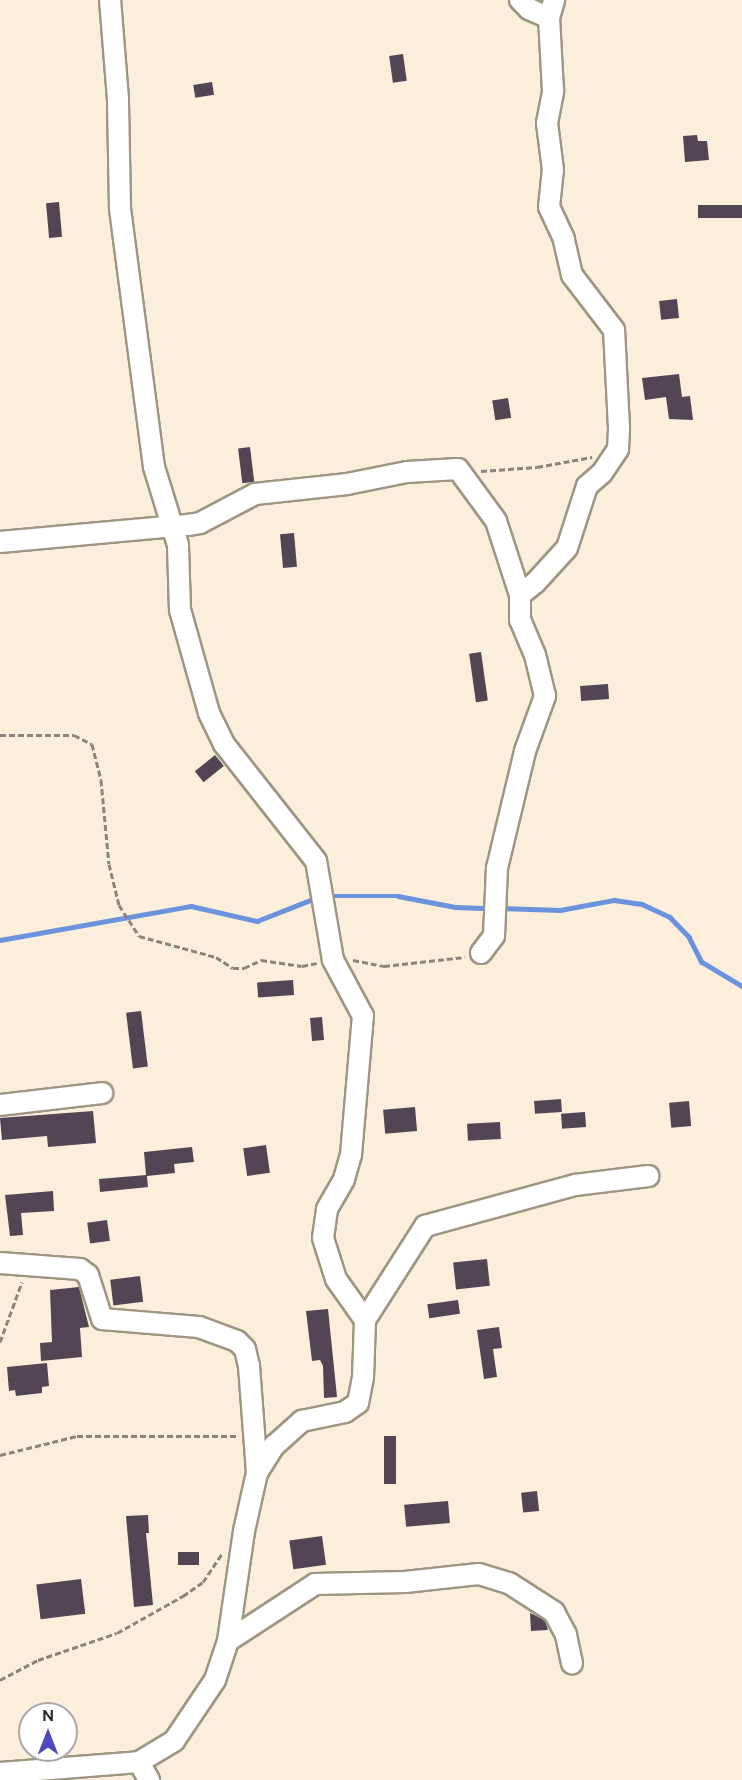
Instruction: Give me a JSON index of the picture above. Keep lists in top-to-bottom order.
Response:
{
  "north": "top"
}
